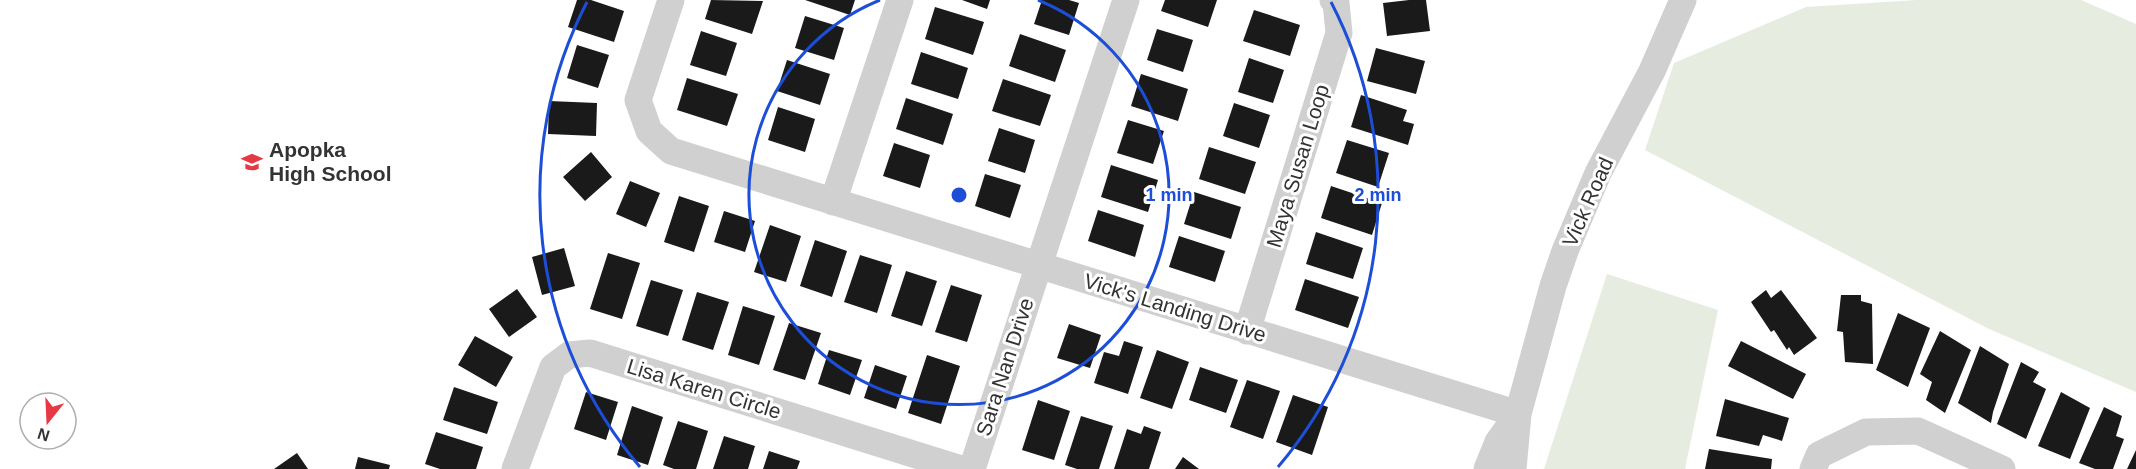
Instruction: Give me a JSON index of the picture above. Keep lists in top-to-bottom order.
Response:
{
  "streets": {
    "street": [
      "Maya Susan Loop",
      "Vick Road",
      "Vick's Landing Drive",
      "Sara Nan Drive",
      "Lisa Karen Circle"
    ]
  },
  "crossings": [
    ["Maya Susan Loop", "Vick's Landing Drive"],
    ["Vick Road", "Vick's Landing Drive"],
    ["Vick's Landing Drive", "Sara Nan Drive"]
  ],
  "places": {
    "school or university": ["Apopka High School"]
  },
  "north": "bottom",
  "rings": ["1 min", "2 min"]
}
